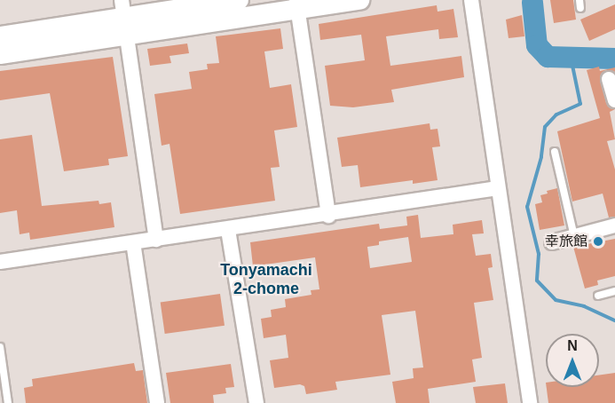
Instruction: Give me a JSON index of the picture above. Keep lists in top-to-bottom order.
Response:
{
  "districts": ["Tonyamachi 2-chome"],
  "places": ["幸旅館"],
  "north": "top"
}
